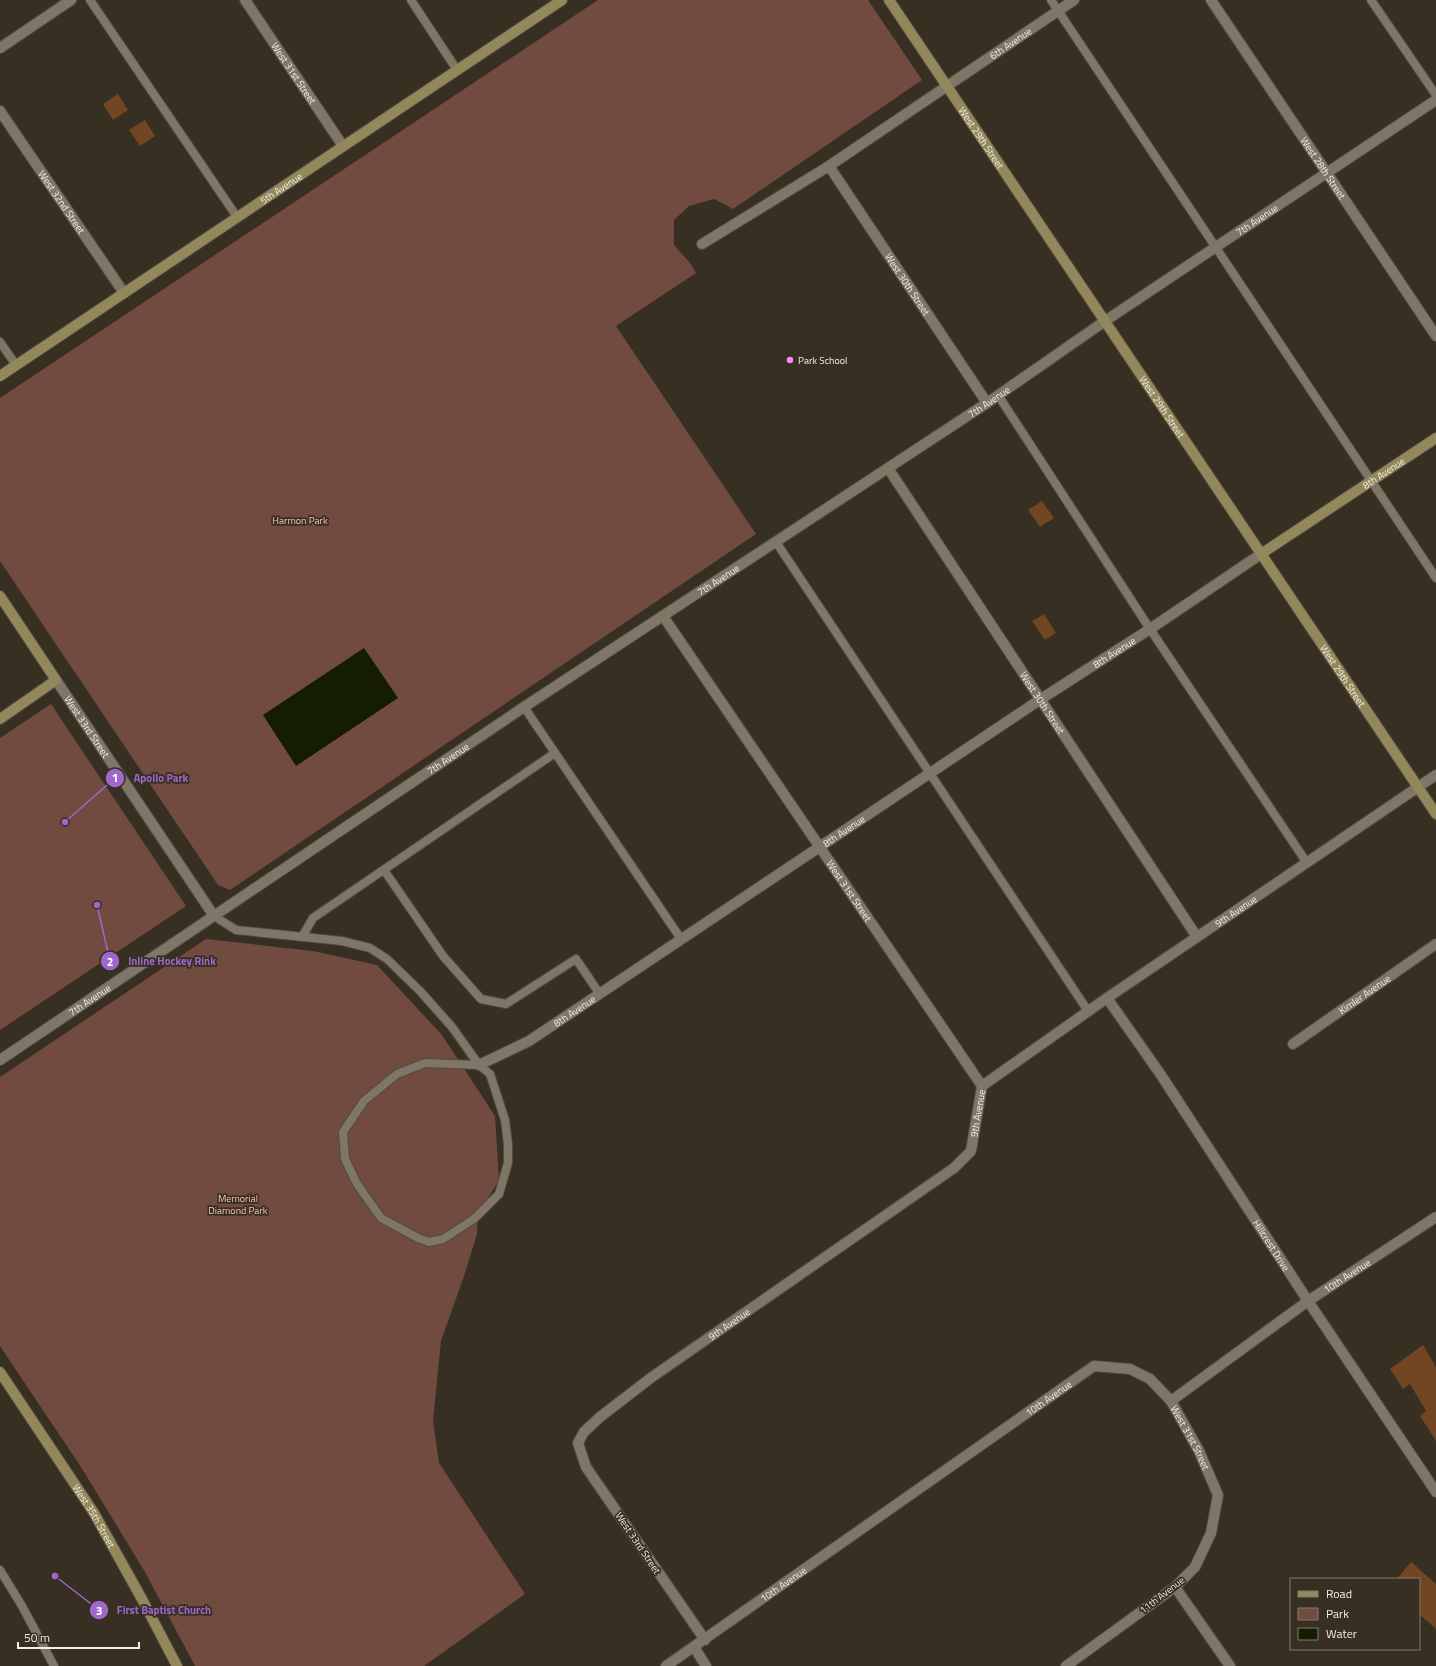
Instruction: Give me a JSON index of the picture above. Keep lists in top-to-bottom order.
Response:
{
  "streets": {
    "street": [
      "6th Avenue",
      "West 31st Street",
      "West 29th Street",
      "West 28th Street",
      "5th Avenue",
      "West 32nd Street",
      "7th Avenue",
      "West 30th Street",
      "8th Avenue",
      "West 33rd Street",
      "9th Avenue",
      "Kimler Avenue",
      "Hillcrest Drive",
      "10th Avenue",
      "West 35th Street",
      "11th Avenue"
    ]
  },
  "crossings": [
    ["6th Avenue", "West 29th Street"],
    ["6th Avenue", "West 30th Street"],
    ["West 31st Street", "5th Avenue"],
    ["West 31st Street", "7th Avenue"],
    ["West 31st Street", "8th Avenue"],
    ["West 31st Street", "9th Avenue"],
    ["West 31st Street", "10th Avenue"],
    ["West 31st Street", "11th Avenue"],
    ["West 29th Street", "7th Avenue"],
    ["West 29th Street", "8th Avenue"],
    ["West 29th Street", "9th Avenue"],
    ["West 28th Street", "7th Avenue"],
    ["5th Avenue", "West 32nd Street"],
    ["7th Avenue", "West 30th Street"],
    ["7th Avenue", "West 33rd Street"],
    ["West 30th Street", "8th Avenue"],
    ["West 30th Street", "9th Avenue"],
    ["West 33rd Street", "9th Avenue"],
    ["West 33rd Street", "10th Avenue"],
    ["9th Avenue", "Hillcrest Drive"],
    ["Hillcrest Drive", "10th Avenue"]
  ],
  "parks": ["Harmon Park", "Memorial Diamond Park"],
  "places": [
    "Park School",
    "Apollo Park",
    "Inline Hockey Rink",
    "First Baptist Church"
  ],
  "legend": ["Road", "Park", "Water"],
  "scale_bar": "50 m"
}
